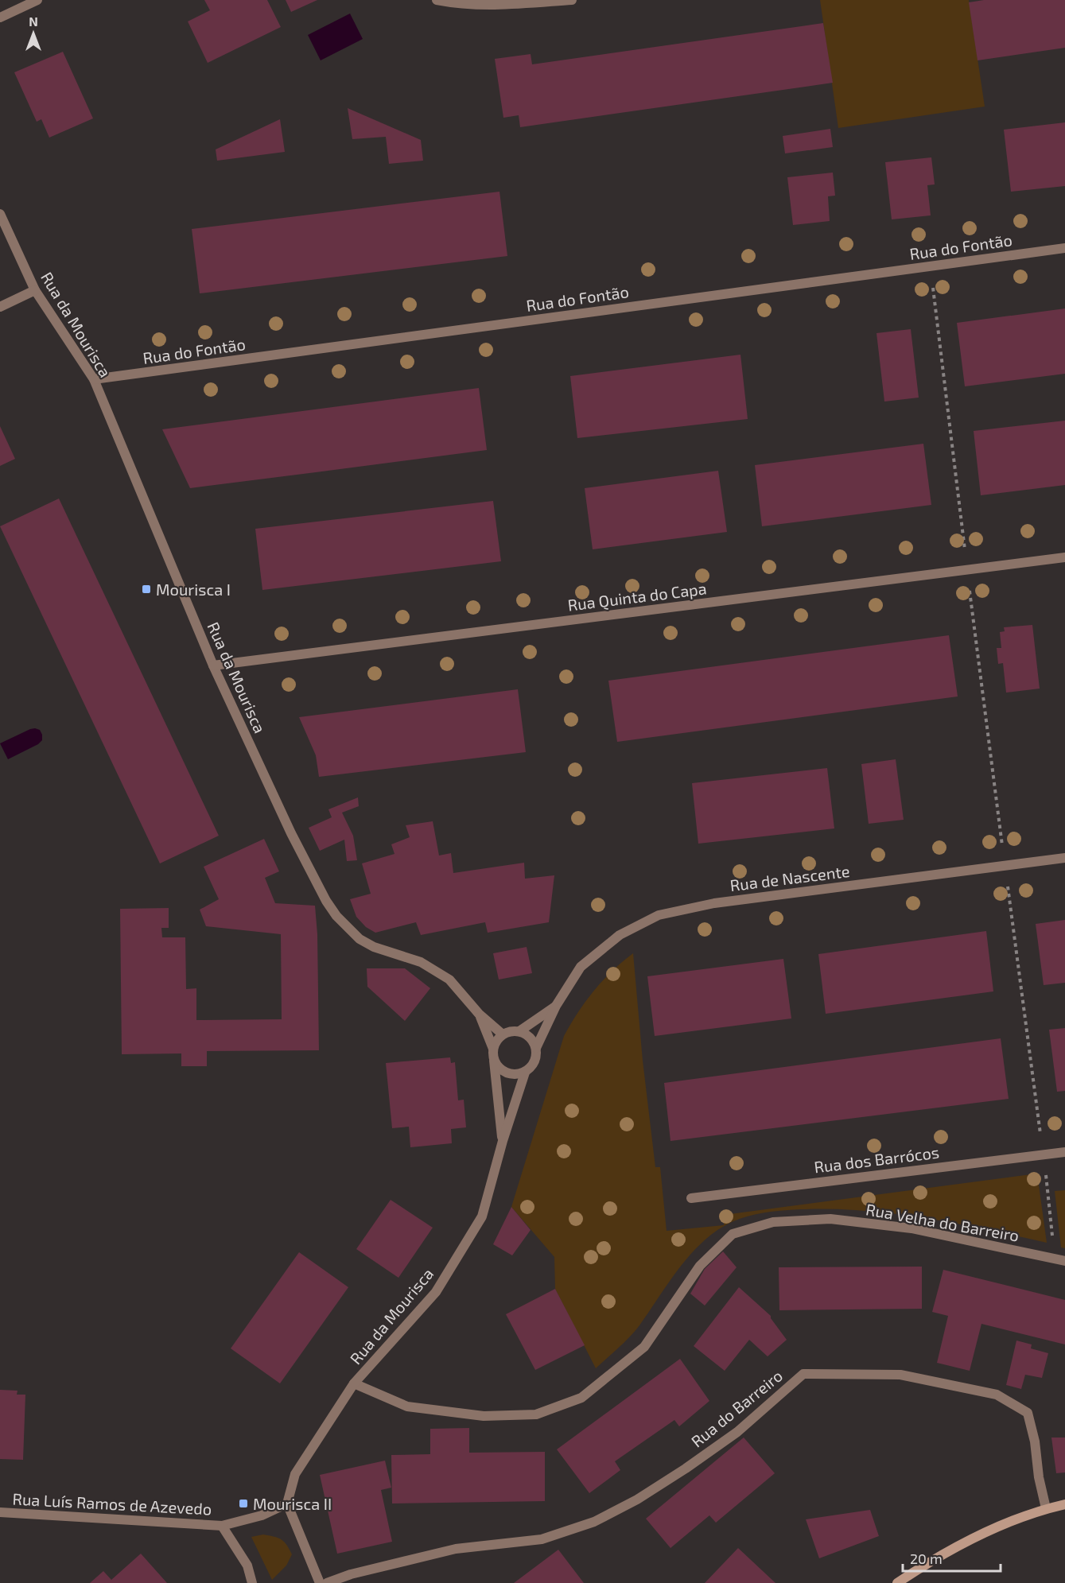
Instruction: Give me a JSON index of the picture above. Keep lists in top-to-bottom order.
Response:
{
  "streets": {
    "street": [
      "Rua do Fontão",
      "Rua da Mourisca",
      "Rua Quinta do Capa",
      "Rua de Nascente",
      "Rua dos Barrócos",
      "Rua Velha do Barreiro",
      "Rua do Barreiro",
      "Rua Luís Ramos de Azevedo"
    ]
  },
  "crossings": [
    ["Rua do Fontão", "Rua da Mourisca"],
    ["Rua da Mourisca", "Rua Quinta do Capa"],
    ["Rua da Mourisca", "Rua de Nascente"],
    ["Rua da Mourisca", "Rua Velha do Barreiro"],
    ["Rua da Mourisca", "Rua Luís Ramos de Azevedo"]
  ],
  "places": {
    "transit": ["Mourisca I", "Mourisca II"]
  },
  "scale_bar": "20 m",
  "north": "top"
}
